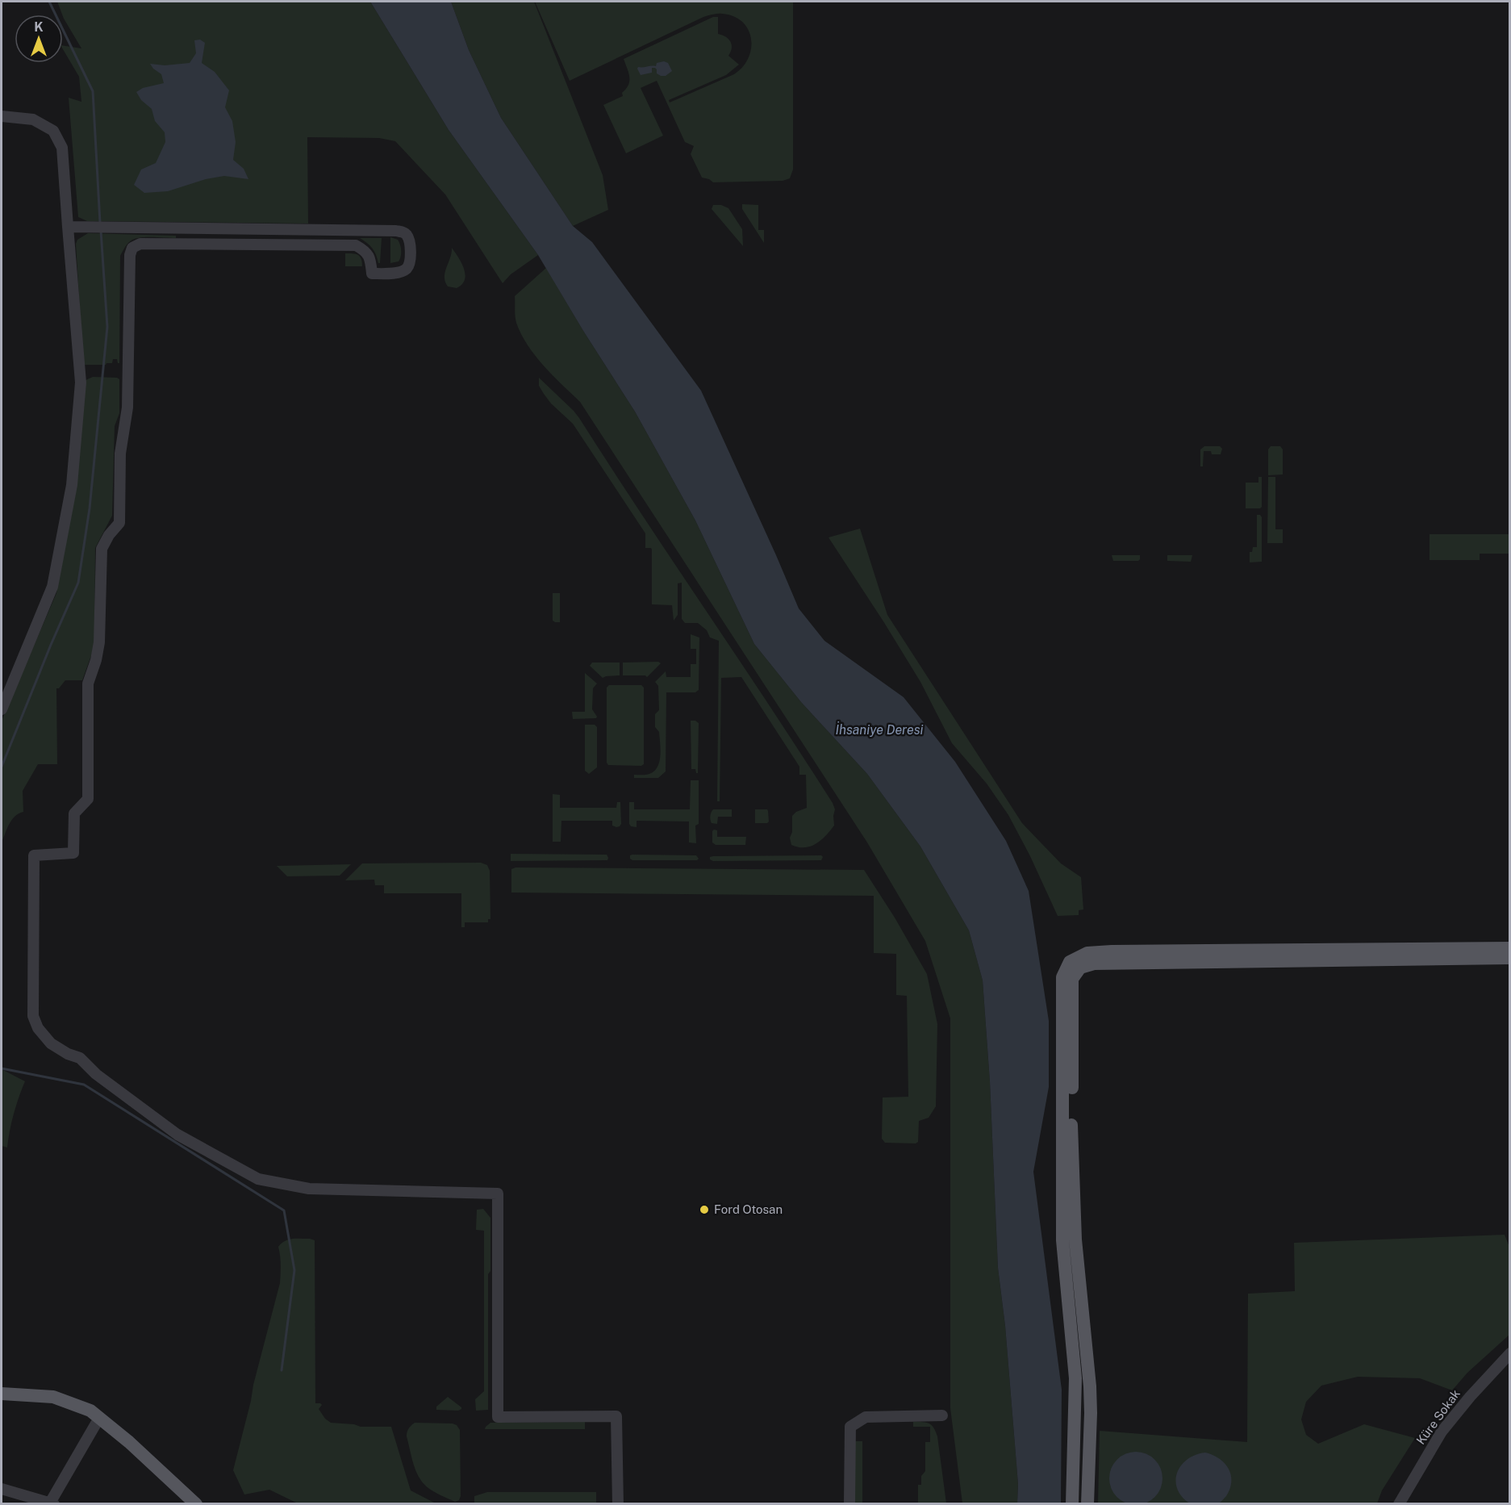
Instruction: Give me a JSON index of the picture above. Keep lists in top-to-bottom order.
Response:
{
  "streets": {
    "street": ["Küre Sokak"]
  },
  "water": ["İhsaniye Deresi"],
  "places": ["Ford Otosan"],
  "north": "top"
}
